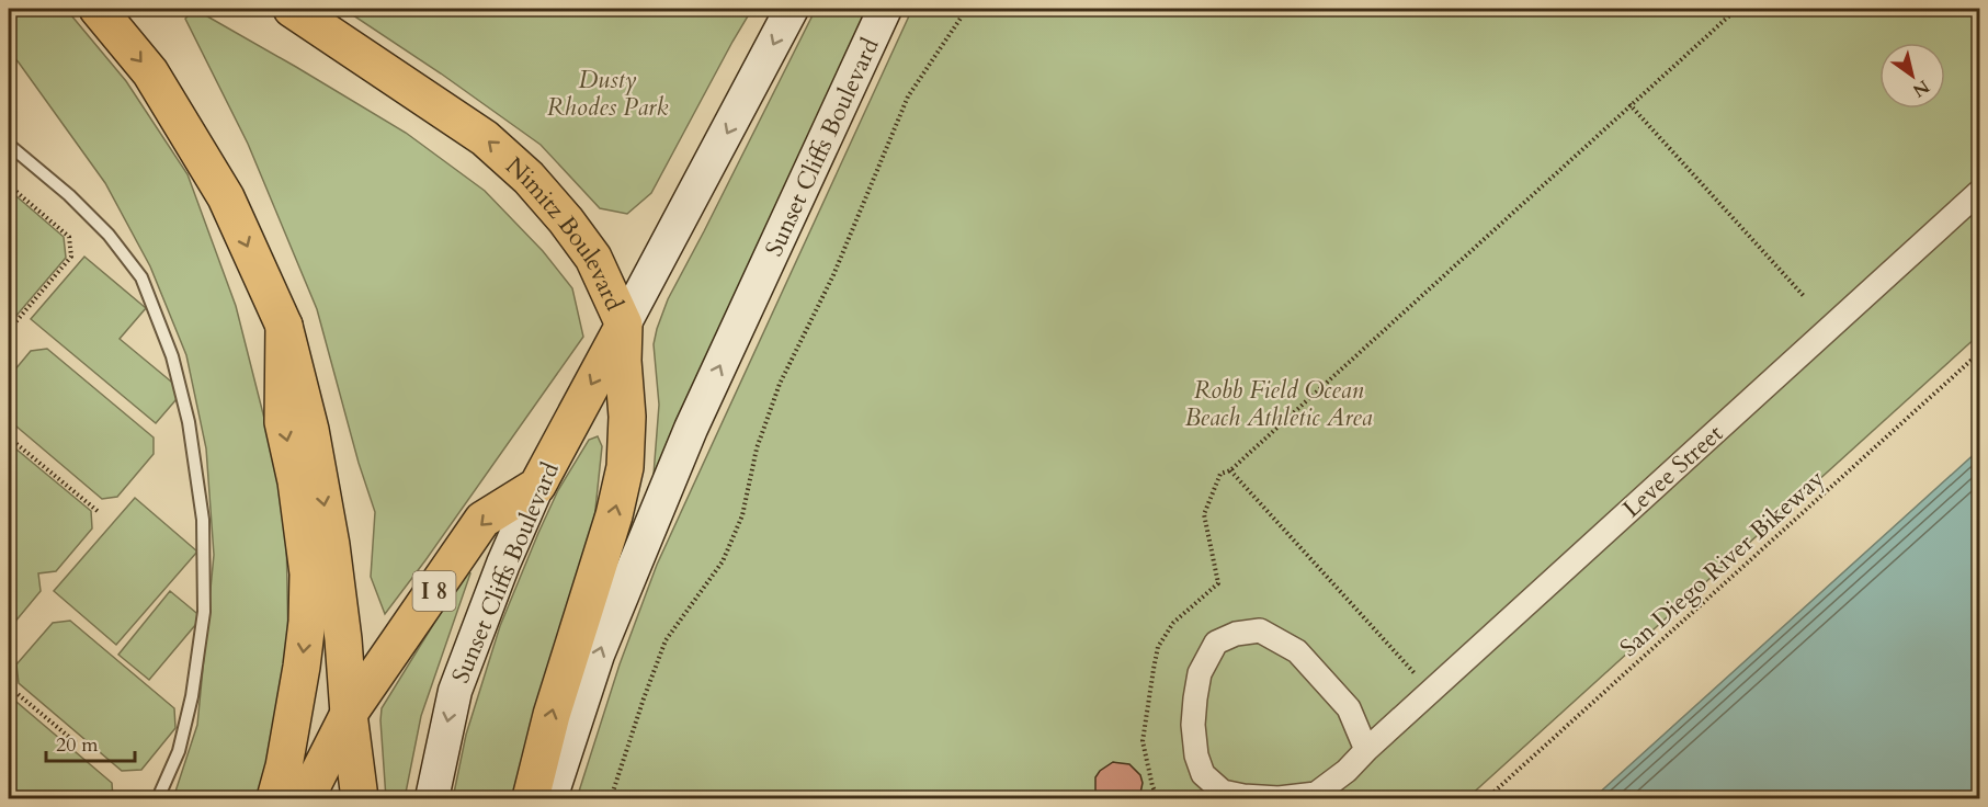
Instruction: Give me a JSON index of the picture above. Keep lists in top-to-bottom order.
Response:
{
  "streets": {
    "main road": ["Sunset Cliffs Boulevard", "Nimitz Boulevard", "I 8"],
    "street": ["Levee Street"],
    "path": ["San Diego River Bikeway"]
  },
  "crossings": [
    ["Sunset Cliffs Boulevard", "Nimitz Boulevard"],
    ["Sunset Cliffs Boulevard", "I 8"]
  ],
  "parks": ["Dusty Rhodes Park", "Robb Field Ocean Beach Athletic Area"],
  "scale_bar": "20 m",
  "north": "bottom right"
}
